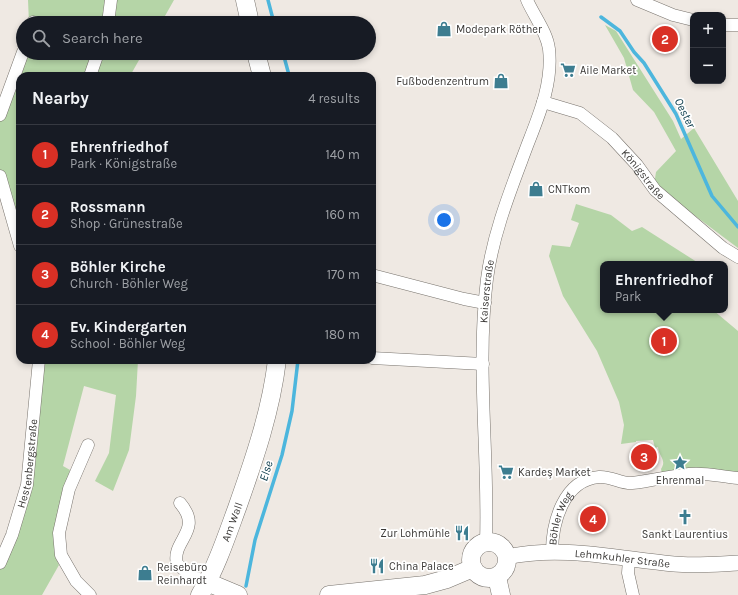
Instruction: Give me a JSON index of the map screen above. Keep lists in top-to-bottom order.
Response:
{
  "streets": {
    "main road": ["Am Wall"],
    "street": [
      "Königstraße",
      "Kaiserstraße",
      "Hestenbergstraße",
      "Böhler Weg",
      "Lehmkuhler Straße"
    ]
  },
  "crossings": [
    ["Königstraße", "Kaiserstraße"],
    ["Kaiserstraße", "Lehmkuhler Straße"],
    ["Böhler Weg", "Lehmkuhler Straße"]
  ],
  "water": ["Oester", "Else"],
  "places": {
    "shop": [
      "Modepark Röther",
      "Fußbodenzentrum",
      "CNTkom",
      "Reisebüro Reinhardt"
    ],
    "supermarket": ["Aile Market", "Kardeş Market"],
    "place": ["Ehrenmal"],
    "church": ["Sankt Laurentius"],
    "restaurant": ["Zur Lohmühle", "China Palace"]
  },
  "page": {
    "map_buttons": ["+", "−"],
    "search": "Search here",
    "pins": [
      "2",
      "1",
      "3",
      "4"
    ],
    "heading": ["Nearby", "4 results"],
    "list": [
      {
        "mark": "1",
        "name": "Ehrenfriedhof",
        "note": "Park · Königstraße",
        "value": "140 m"
      },
      {
        "mark": "2",
        "name": "Rossmann",
        "note": "Shop · Grünestraße",
        "value": "160 m"
      },
      {
        "mark": "3",
        "name": "Böhler Kirche",
        "note": "Church · Böhler Weg",
        "value": "170 m"
      },
      {
        "mark": "4",
        "name": "Ev. Kindergarten",
        "note": "School · Böhler Weg",
        "value": "180 m"
      }
    ],
    "popup": ["Ehrenfriedhof", "Park"]
  }
}
